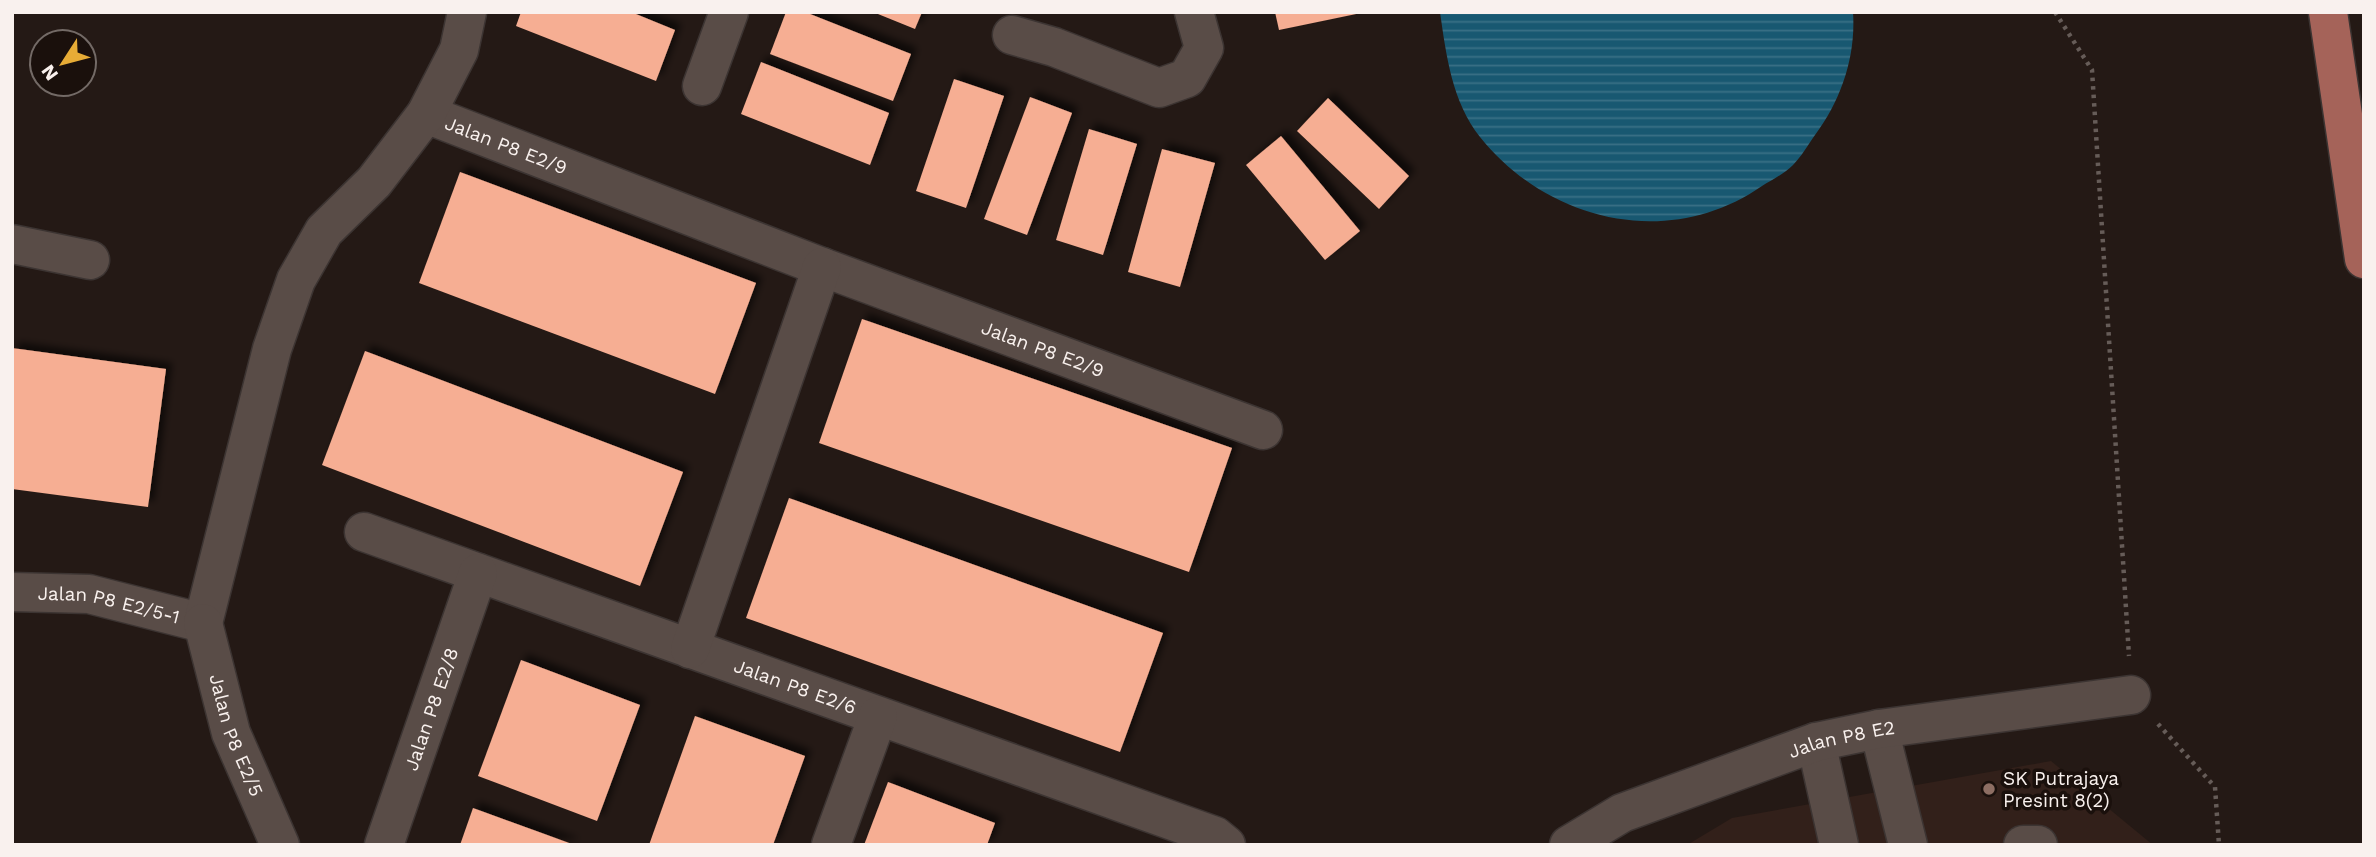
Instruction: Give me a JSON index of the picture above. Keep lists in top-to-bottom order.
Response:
{
  "streets": {
    "street": [
      "Jalan P8 E2/9",
      "Jalan P8 E2/5-1",
      "Jalan P8 E2/6",
      "Jalan P8 E2/8",
      "Jalan P8 E2/5",
      "Jalan P8 E2"
    ]
  },
  "crossings": [
    ["Jalan P8 E2/5-1", "Jalan P8 E2/5"],
    ["Jalan P8 E2/6", "Jalan P8 E2/8"]
  ],
  "places": ["SK Putrajaya Presint 8(2)"],
  "north": "bottom left"
}
